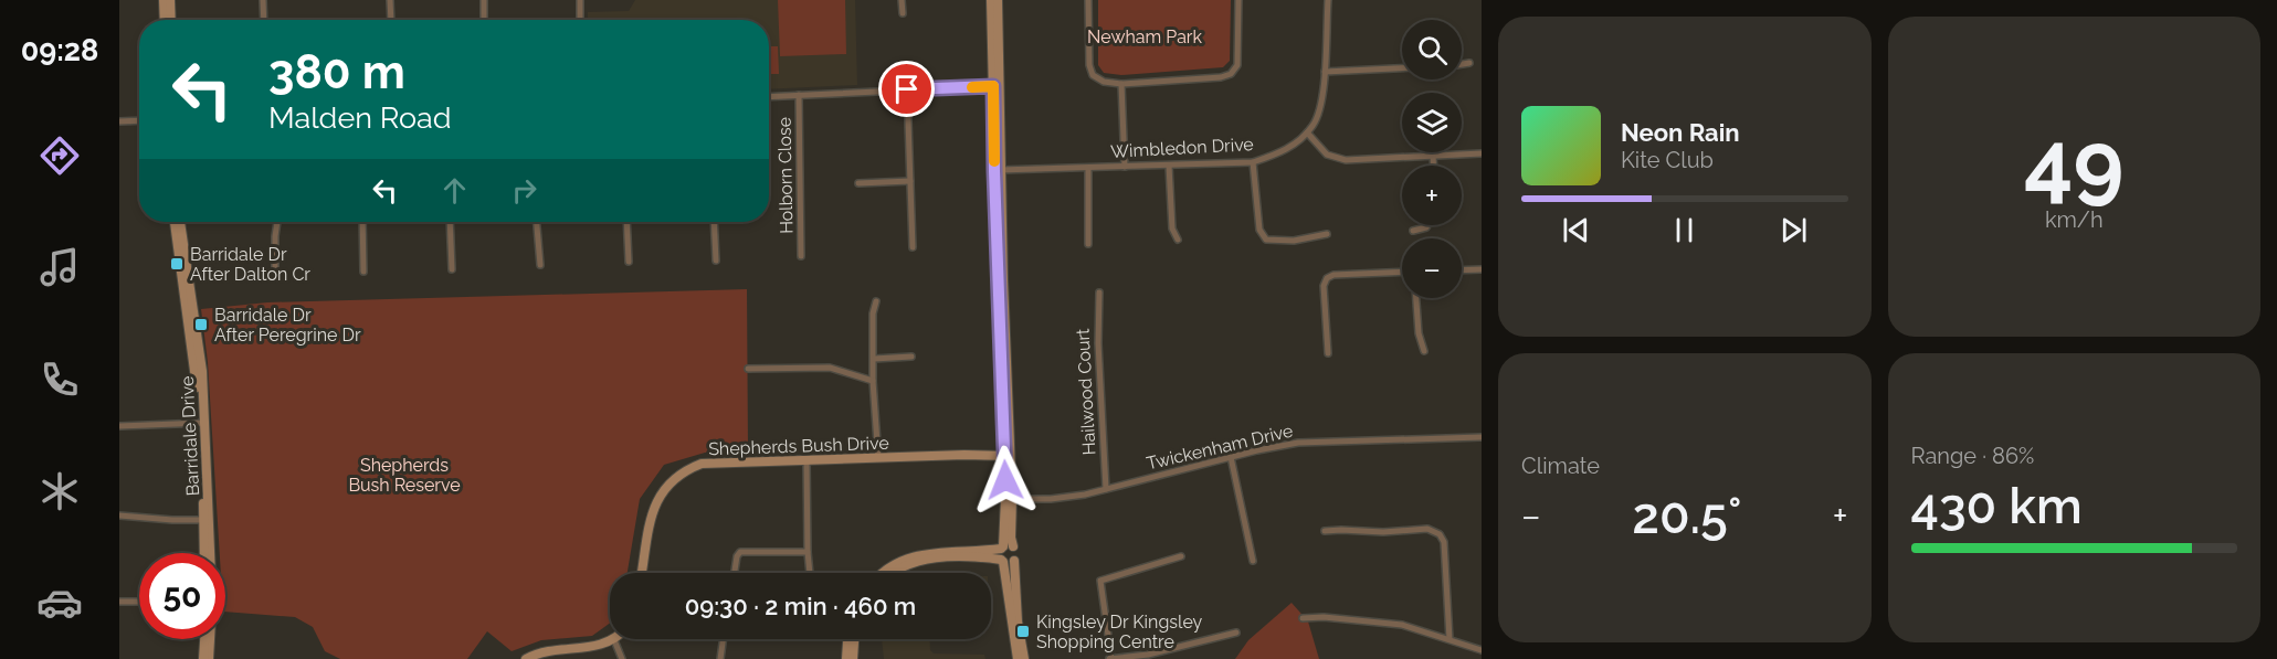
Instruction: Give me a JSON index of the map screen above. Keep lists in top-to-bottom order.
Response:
{
  "streets": {
    "street": [
      "Wimbledon Drive",
      "Holborn Close",
      "Hailwood Court",
      "Barridale Drive",
      "Shepherds Bush Drive",
      "Twickenham Drive"
    ]
  },
  "crossings": [
    ["Hailwood Court", "Twickenham Drive"]
  ],
  "parks": ["Newham Park", "Shepherds Bush Reserve"],
  "places": {
    "transit": ["Barridale Dr After Dalton Cr", "Barridale Dr After Peregrine Dr", "Kingsley Dr Kingsley Shopping Centre"]
  },
  "page": {
    "tabs": "09:28",
    "tile": [
      ["49", "km/h"],
      "Climate",
      ["Range · 86%", "430 km"]
    ],
    "map_buttons": ["+", "−"],
    "turn": ["380 m", "Malden Road"],
    "song": ["Neon Rain", "Kite Club"],
    "heat": ["−", "20.5°", "+"],
    "limit": "50",
    "trip": "09:30 · 2 min · 460 m"
  }
}
